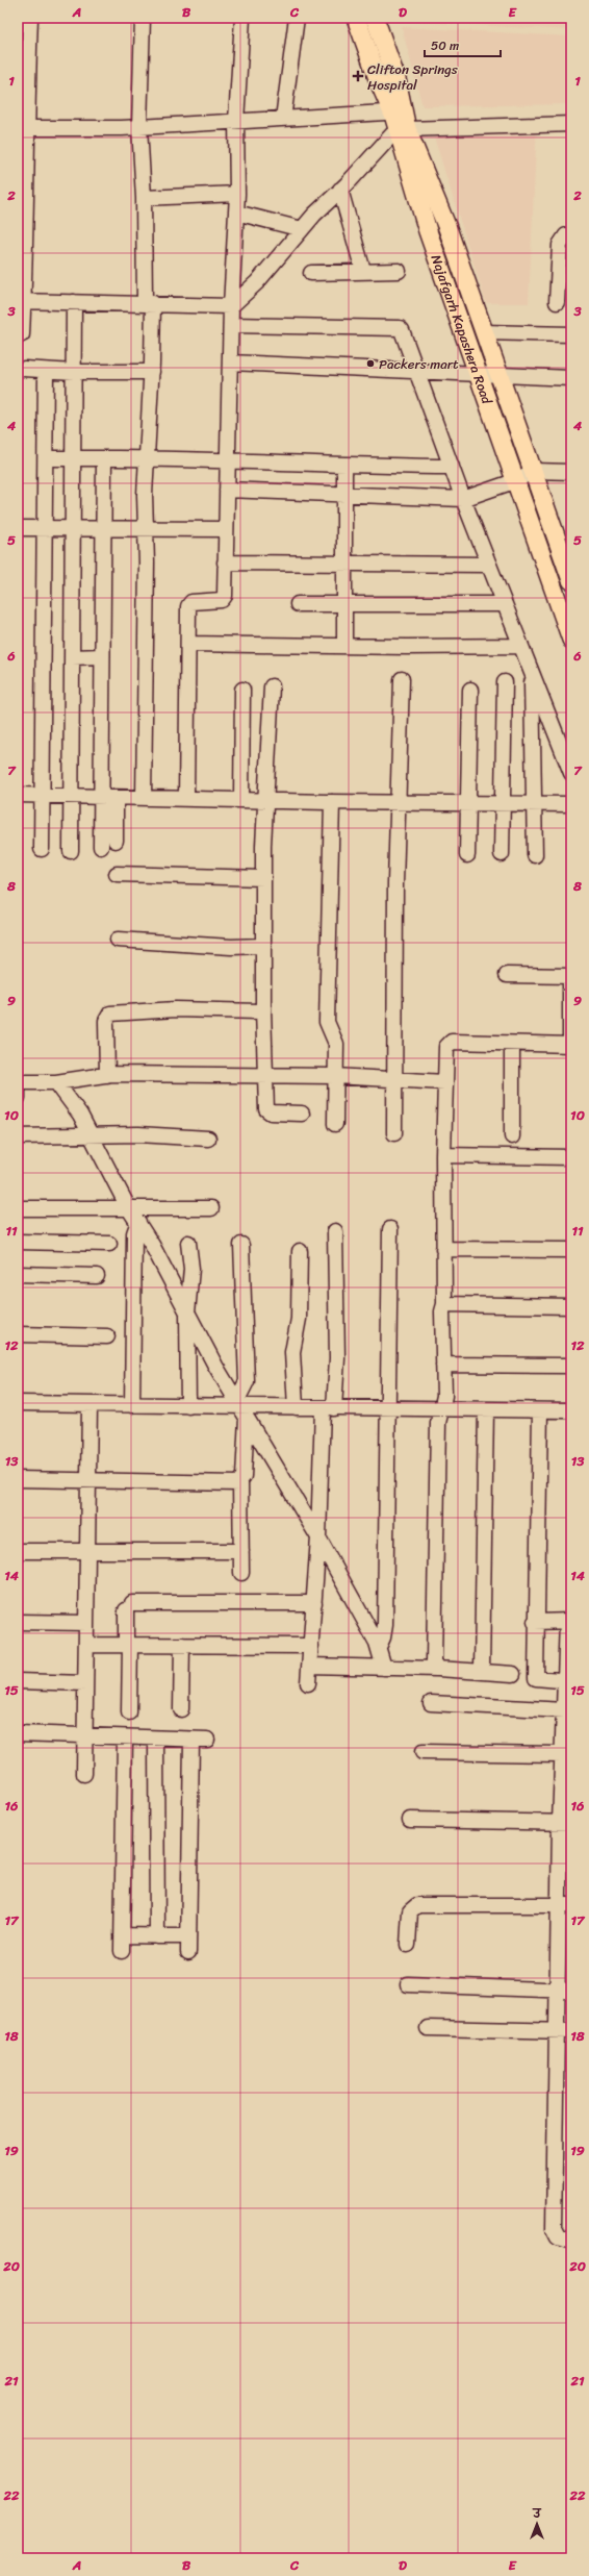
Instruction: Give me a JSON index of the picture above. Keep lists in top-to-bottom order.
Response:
{
  "streets": {
    "main road": ["Najafgarh Kapashera Road"]
  },
  "places": {
    "health": ["Clifton Springs Hospital"],
    "other": ["Packers mart"]
  },
  "scale_bar": "50 m",
  "north": "top",
  "grid": {
    "columns": [
      "A",
      "B",
      "C",
      "D",
      "E"
    ],
    "rows": [
      "1",
      "2",
      "3",
      "4",
      "5",
      "6",
      "7",
      "8",
      "9",
      "10",
      "11",
      "12",
      "13",
      "14",
      "15",
      "16",
      "17",
      "18",
      "19",
      "20",
      "21",
      "22"
    ]
  }
}
